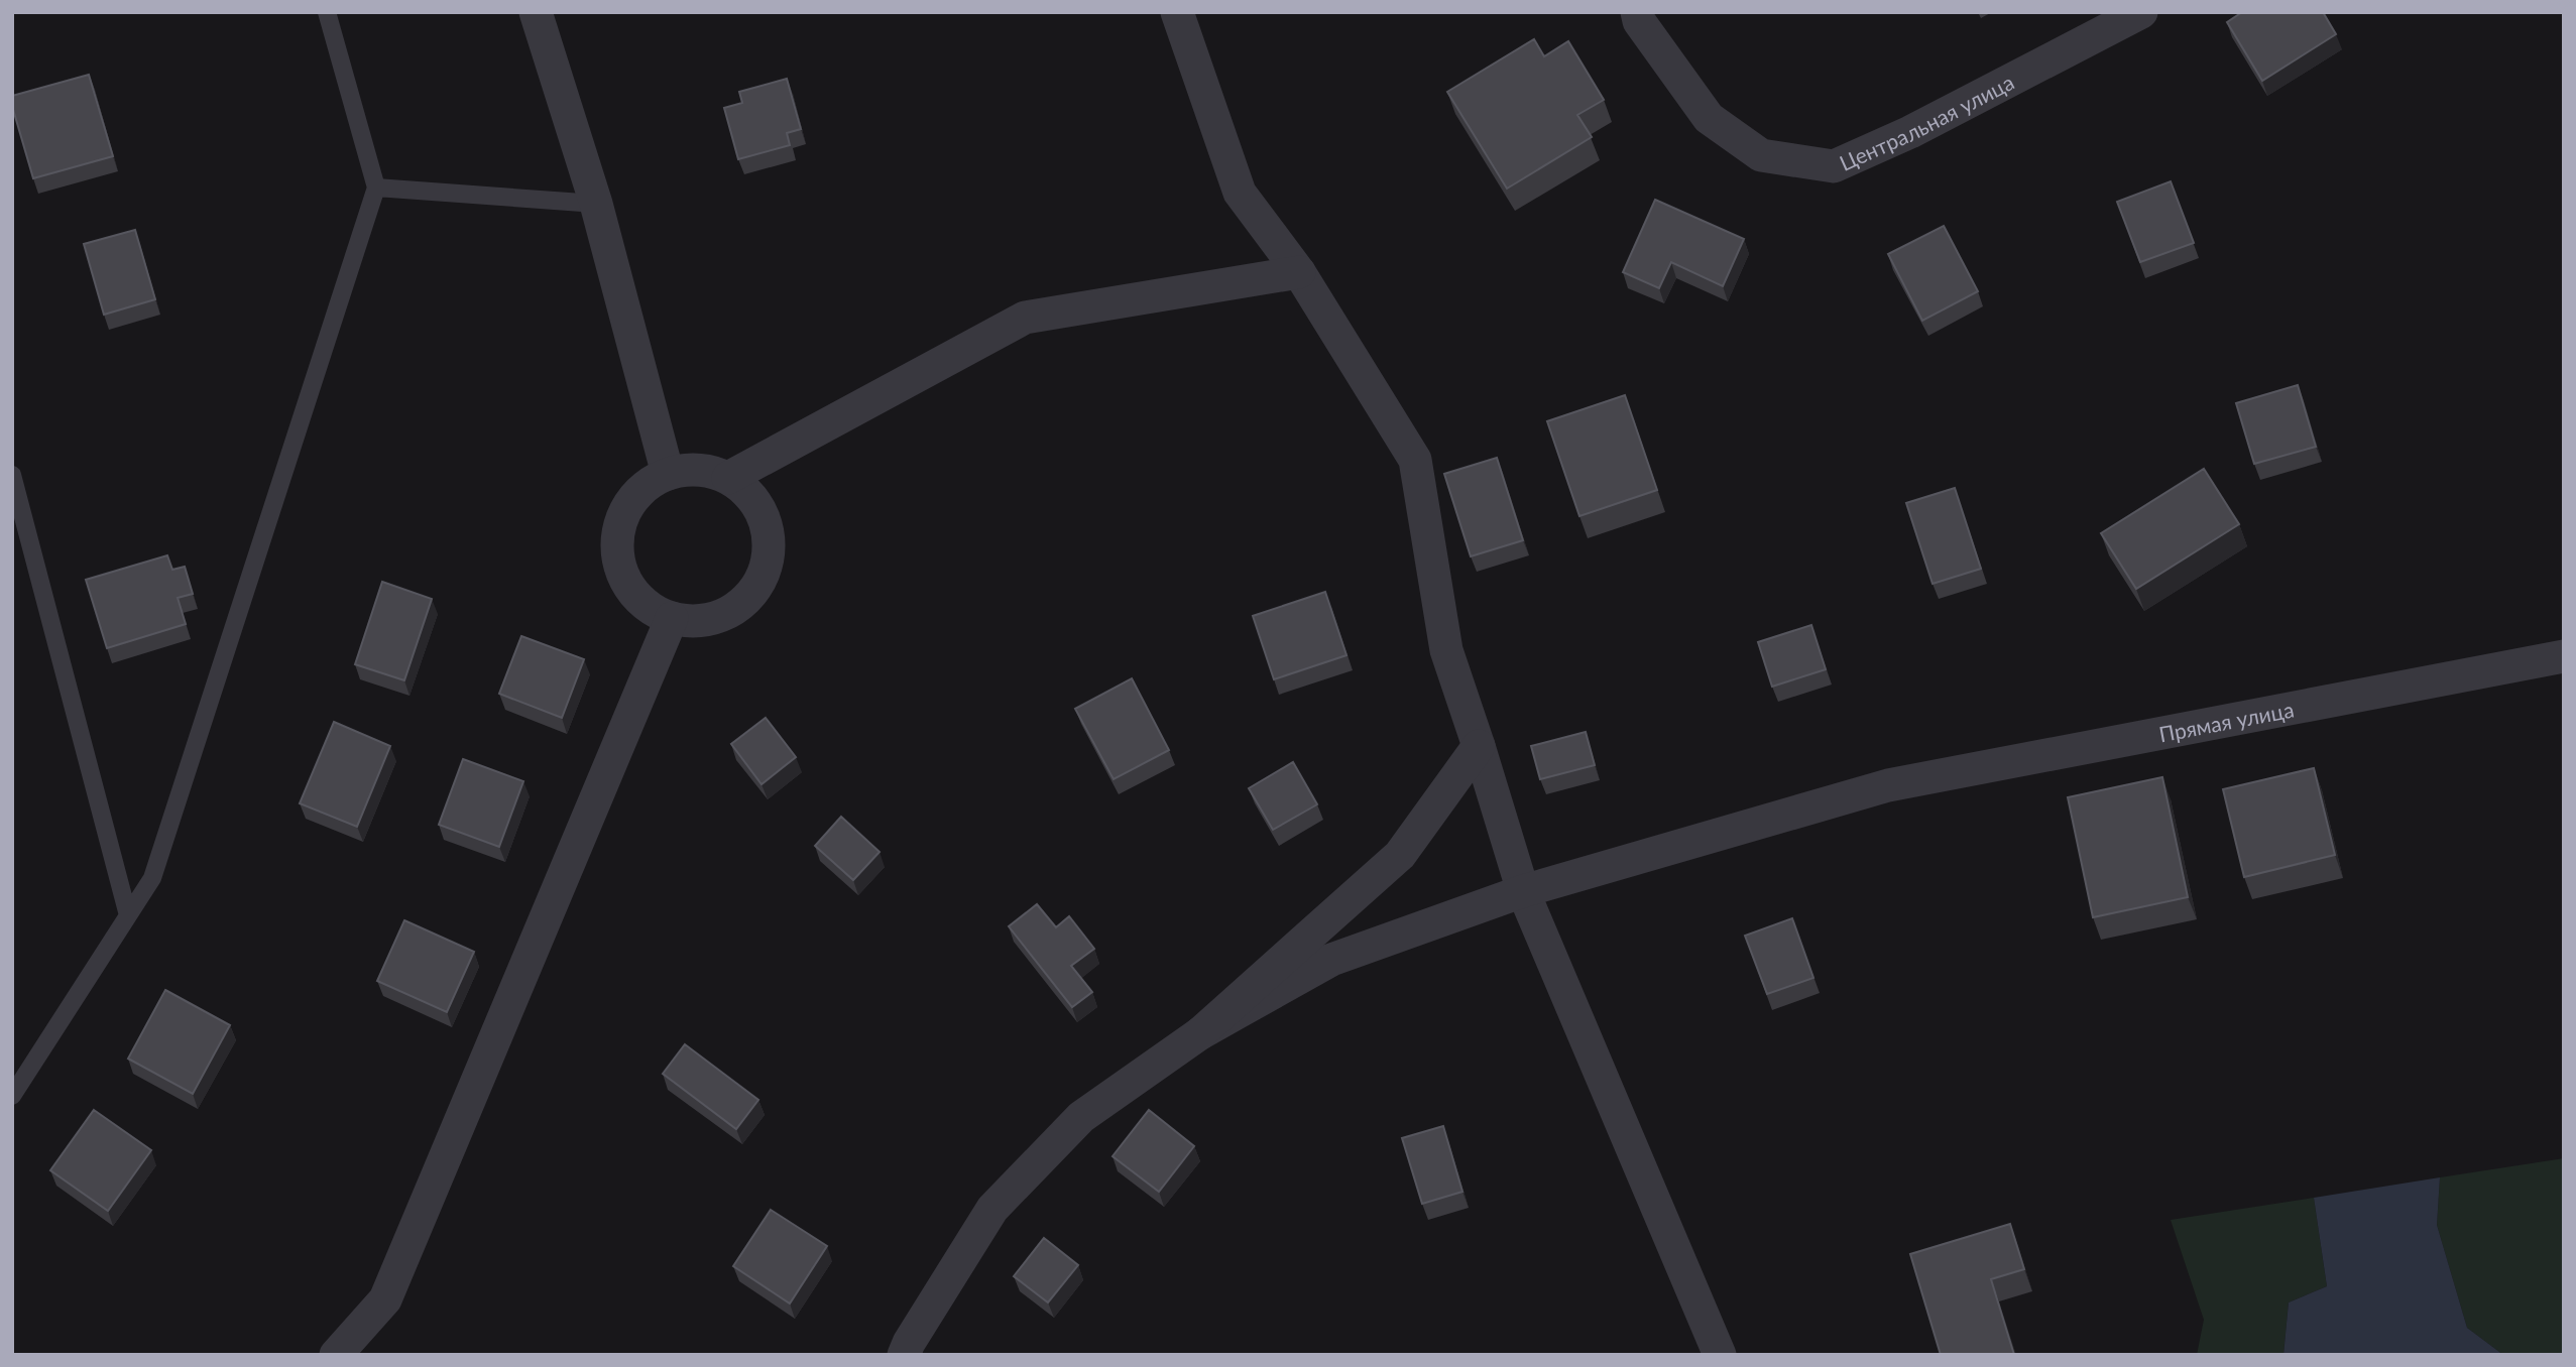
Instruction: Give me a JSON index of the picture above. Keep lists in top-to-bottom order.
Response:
{
  "streets": {
    "street": ["Центральная улица", "Прямая улица"]
  }
}
